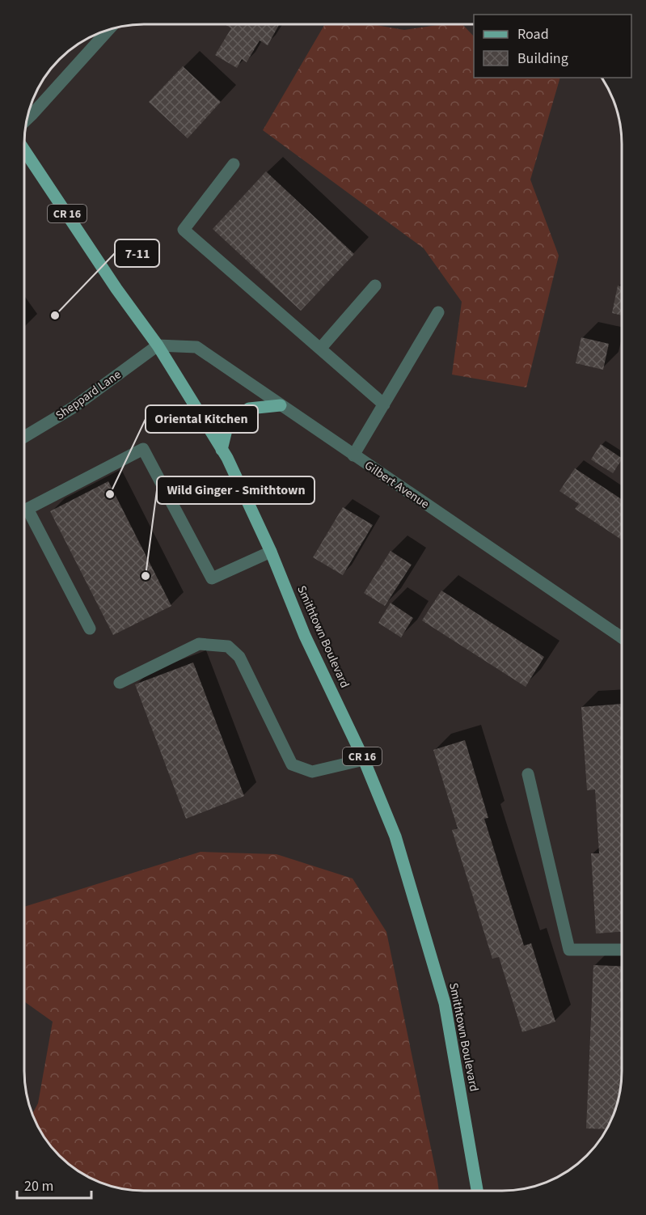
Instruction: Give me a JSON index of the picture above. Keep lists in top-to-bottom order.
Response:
{
  "streets": {
    "main road": ["CR 16", "Smithtown Boulevard"],
    "street": ["Sheppard Lane", "Gilbert Avenue"]
  },
  "crossings": [
    ["Sheppard Lane", "Gilbert Avenue"],
    ["Sheppard Lane", "Smithtown Boulevard"],
    ["Gilbert Avenue", "Smithtown Boulevard"]
  ],
  "places": ["7-11", "Oriental Kitchen", "Wild Ginger - Smithtown"],
  "legend": ["Road", "Building"],
  "scale_bar": "20 m"
}
